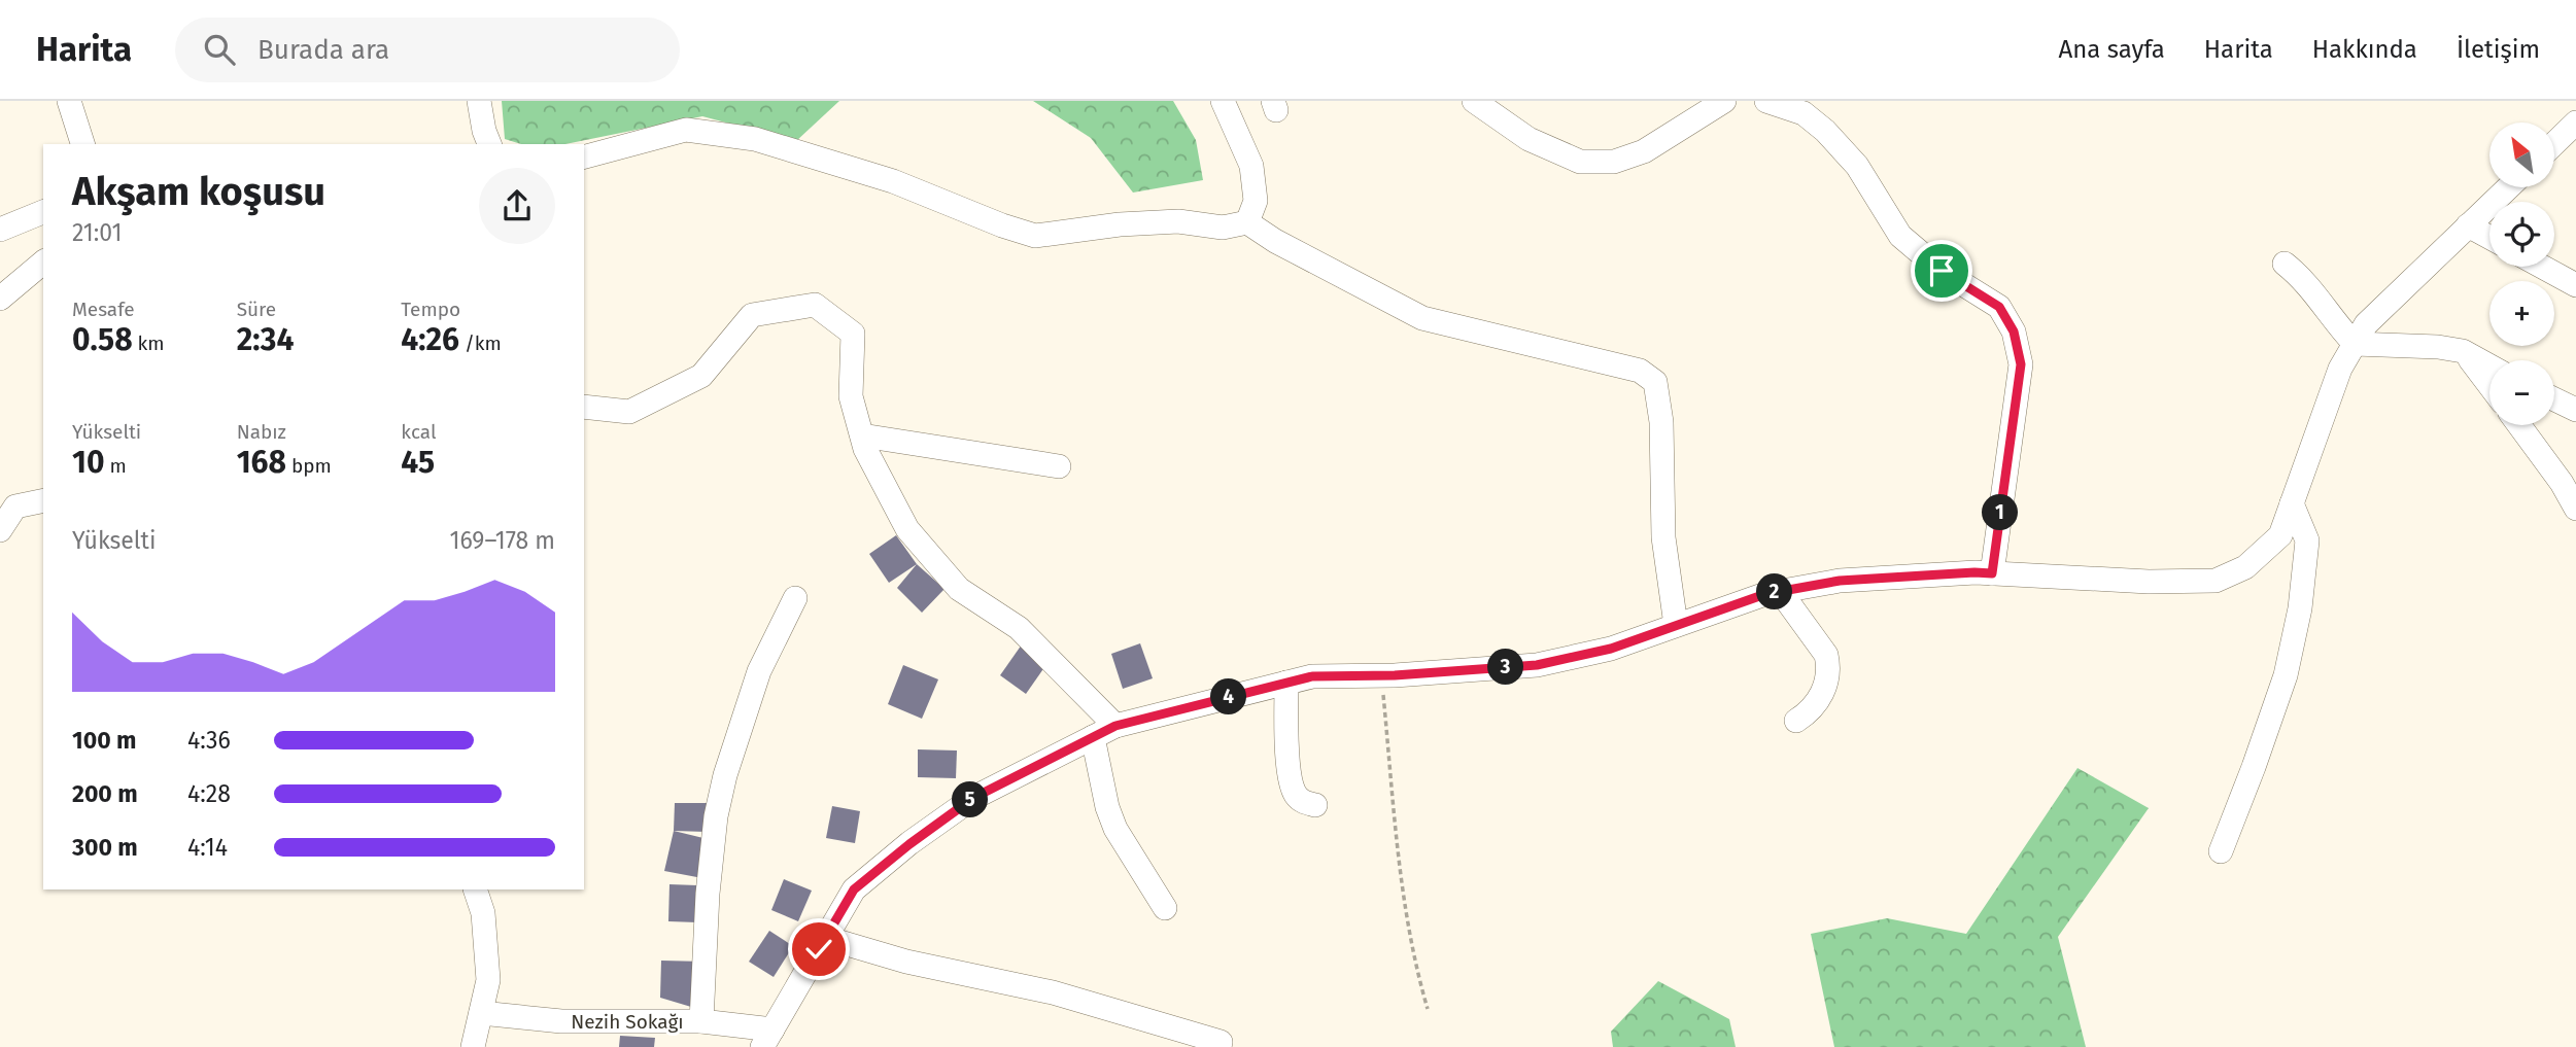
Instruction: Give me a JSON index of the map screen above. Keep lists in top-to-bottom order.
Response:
{
  "streets": {
    "street": ["Nezih Sokağı"]
  },
  "north": "top left",
  "page": {
    "header": "Harita",
    "search": "Burada ara",
    "nav": [
      "Ana sayfa",
      "Harita",
      "Hakkında",
      "İletişim"
    ],
    "map_buttons": ["+", "−"],
    "heading": ["Akşam koşusu", "21:01"],
    "stats": [
      ["Mesafe", "0.58 km"],
      ["Süre", "2:34"],
      ["Tempo", "4:26 /km"],
      ["Yükselti", "10 m"],
      ["Nabız", "168 bpm"],
      ["kcal", "45"]
    ],
    "pins": [
      "1",
      "2",
      "3",
      "4",
      "5"
    ],
    "chart": ["Yükselti", "169–178 m"],
    "list": [
      {
        "name": "100 m",
        "note": "4:36"
      },
      {
        "name": "200 m",
        "note": "4:28"
      },
      {
        "name": "300 m",
        "note": "4:14"
      }
    ]
  }
}
